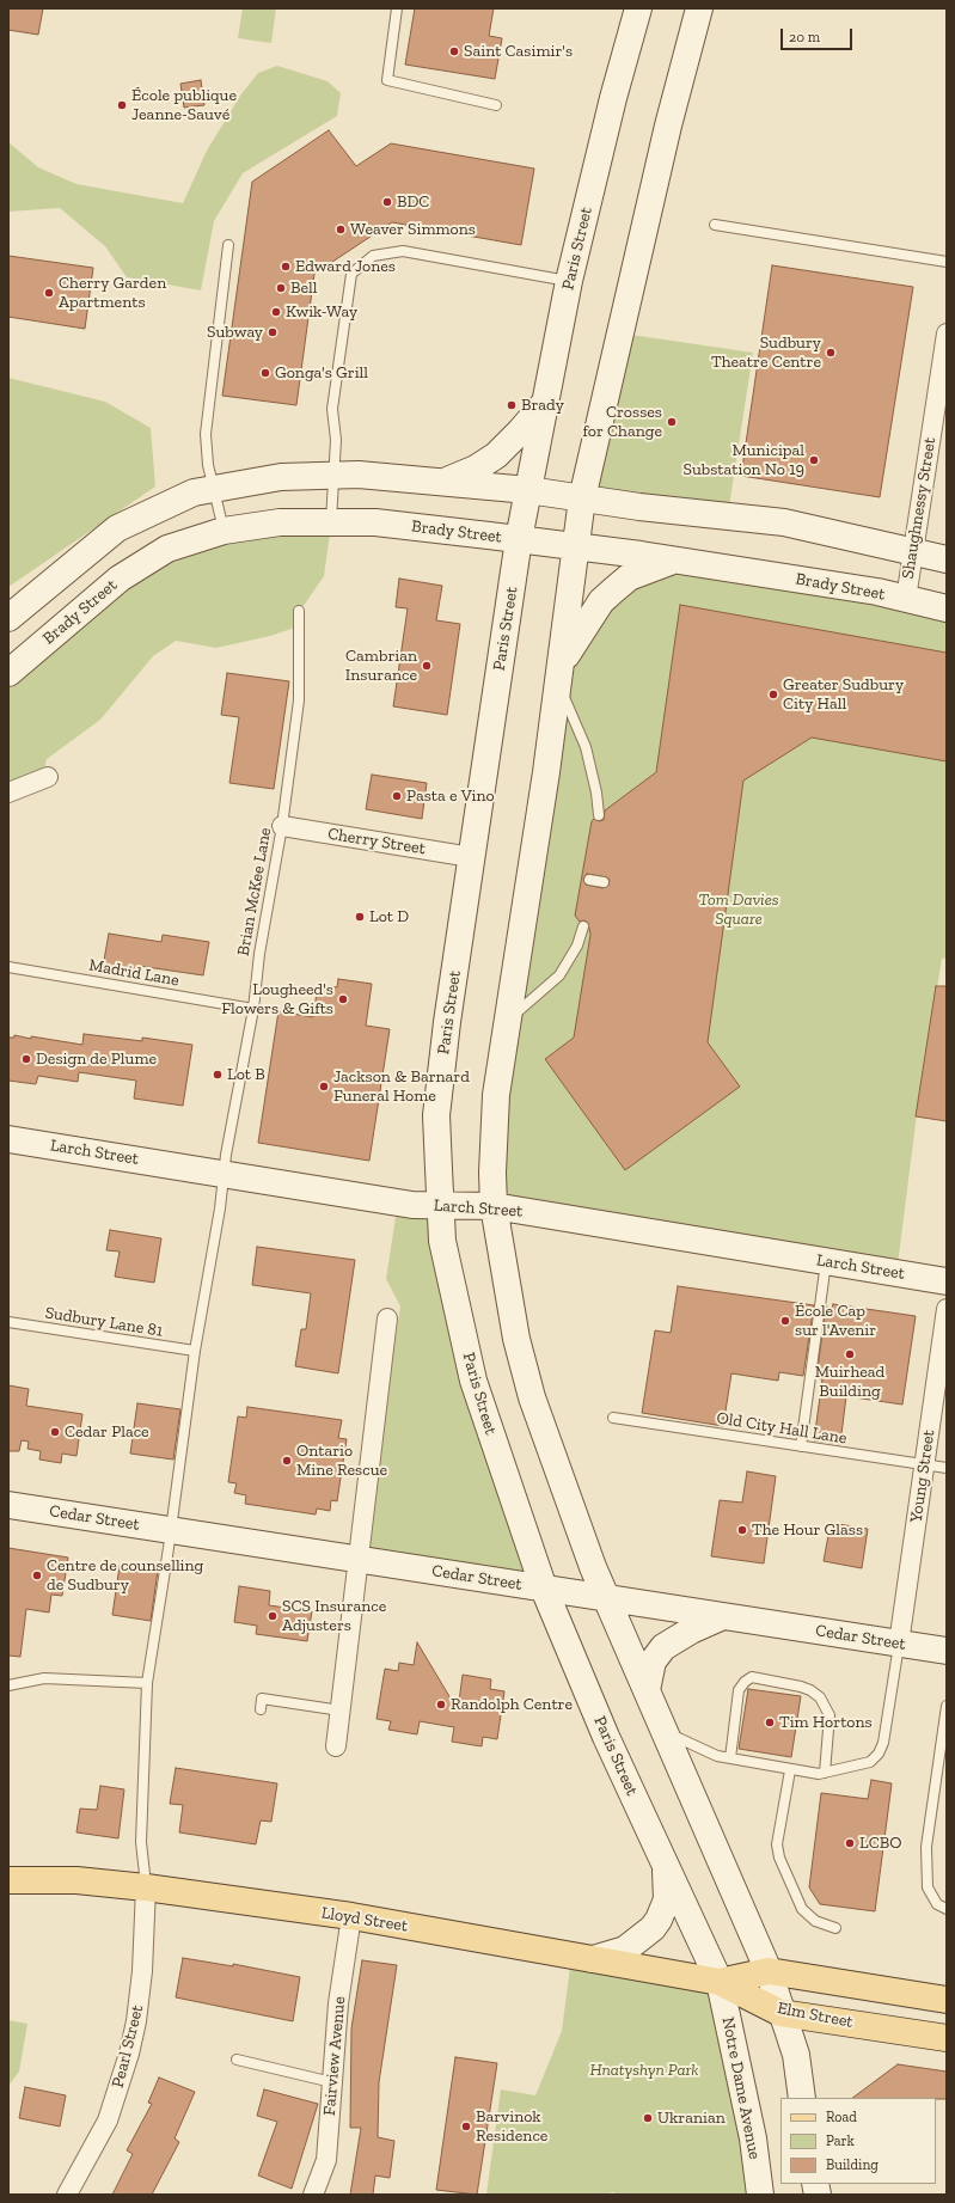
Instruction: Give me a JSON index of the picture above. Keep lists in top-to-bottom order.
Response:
{
  "streets": {
    "main road": [
      "Paris Street",
      "Brady Street",
      "Larch Street",
      "Cedar Street",
      "Lloyd Street",
      "Elm Street",
      "Notre Dame Avenue"
    ],
    "street": [
      "Shaughnessy Street",
      "Cherry Street",
      "Young Street",
      "Pearl Street",
      "Fairview Avenue"
    ],
    "lane": [
      "Brian McKee Lane",
      "Madrid Lane",
      "Sudbury Lane 81",
      "Old City Hall Lane"
    ]
  },
  "crossings": [
    ["Paris Street", "Brady Street"],
    ["Paris Street", "Cherry Street"],
    ["Paris Street", "Larch Street"],
    ["Paris Street", "Cedar Street"],
    ["Paris Street", "Lloyd Street"],
    ["Paris Street", "Elm Street"],
    ["Paris Street", "Notre Dame Avenue"],
    ["Shaughnessy Street", "Brady Street"],
    ["Cherry Street", "Brian McKee Lane"],
    ["Brian McKee Lane", "Madrid Lane"],
    ["Brian McKee Lane", "Larch Street"],
    ["Brian McKee Lane", "Sudbury Lane 81"],
    ["Brian McKee Lane", "Cedar Street"],
    ["Brian McKee Lane", "Lloyd Street"],
    ["Brian McKee Lane", "Pearl Street"],
    ["Old City Hall Lane", "Young Street"],
    ["Young Street", "Cedar Street"],
    ["Lloyd Street", "Elm Street"],
    ["Lloyd Street", "Pearl Street"],
    ["Lloyd Street", "Fairview Avenue"],
    ["Lloyd Street", "Notre Dame Avenue"],
    ["Elm Street", "Notre Dame Avenue"]
  ],
  "parks": ["Tom Davies Square", "Hnatyshyn Park"],
  "places": [
    "Saint Casimir's",
    "École publique Jeanne-Sauvé",
    "BDC",
    "Weaver Simmons",
    "Edward Jones",
    "Bell",
    "Cherry Garden Apartments",
    "Kwik-Way",
    "Subway",
    "Sudbury Theatre Centre",
    "Gonga's Grill",
    "Brady",
    "Crosses for Change",
    "Municipal Substation No 19",
    "Cambrian Insurance",
    "Greater Sudbury City Hall",
    "Pasta e Vino",
    "Lot D",
    "Lougheed's Flowers & Gifts",
    "Design de Plume",
    "Lot B",
    "Jackson & Barnard Funeral Home",
    "École Cap sur l'Avenir",
    "Muirhead Building",
    "Cedar Place",
    "Ontario Mine Rescue",
    "The Hour Glass",
    "Centre de counselling de Sudbury",
    "SCS Insurance Adjusters",
    "Randolph Centre",
    "Tim Hortons",
    "LCBO",
    "Ukranian",
    "Barvinok Residence"
  ],
  "legend": ["Road", "Park", "Building"],
  "scale_bar": "20 m"
}
